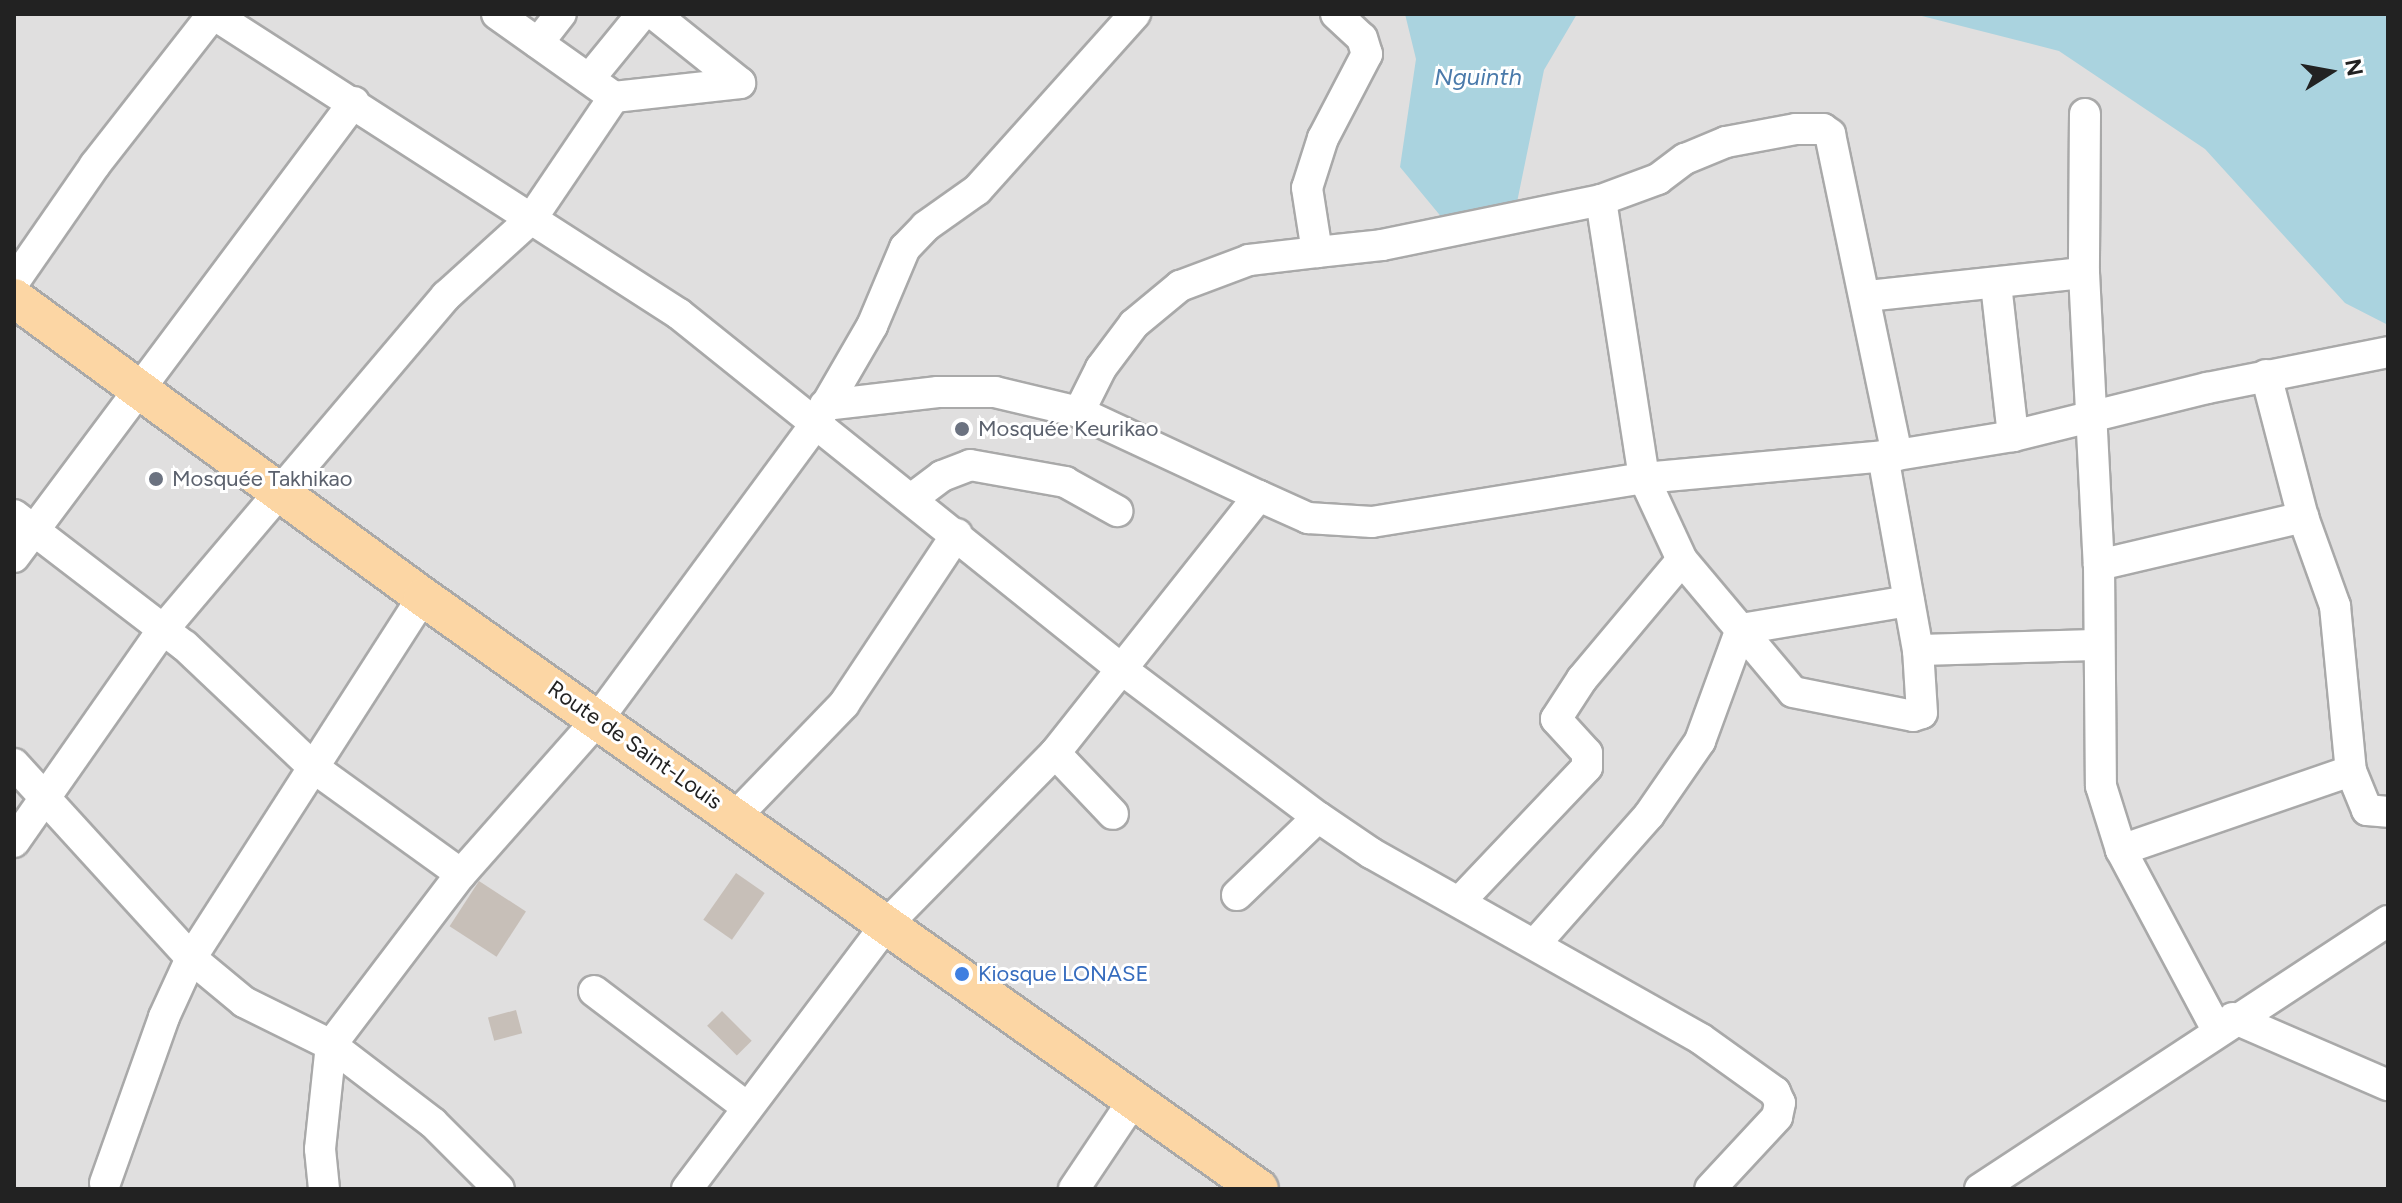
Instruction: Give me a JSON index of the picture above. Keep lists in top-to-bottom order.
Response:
{
  "streets": {
    "main road": ["Route de Saint-Louis"]
  },
  "water": ["Nguinth"],
  "places": ["Mosquée Keurikao", "Mosquée Takhikao", "Kiosque LONASE"],
  "north": "right"
}
